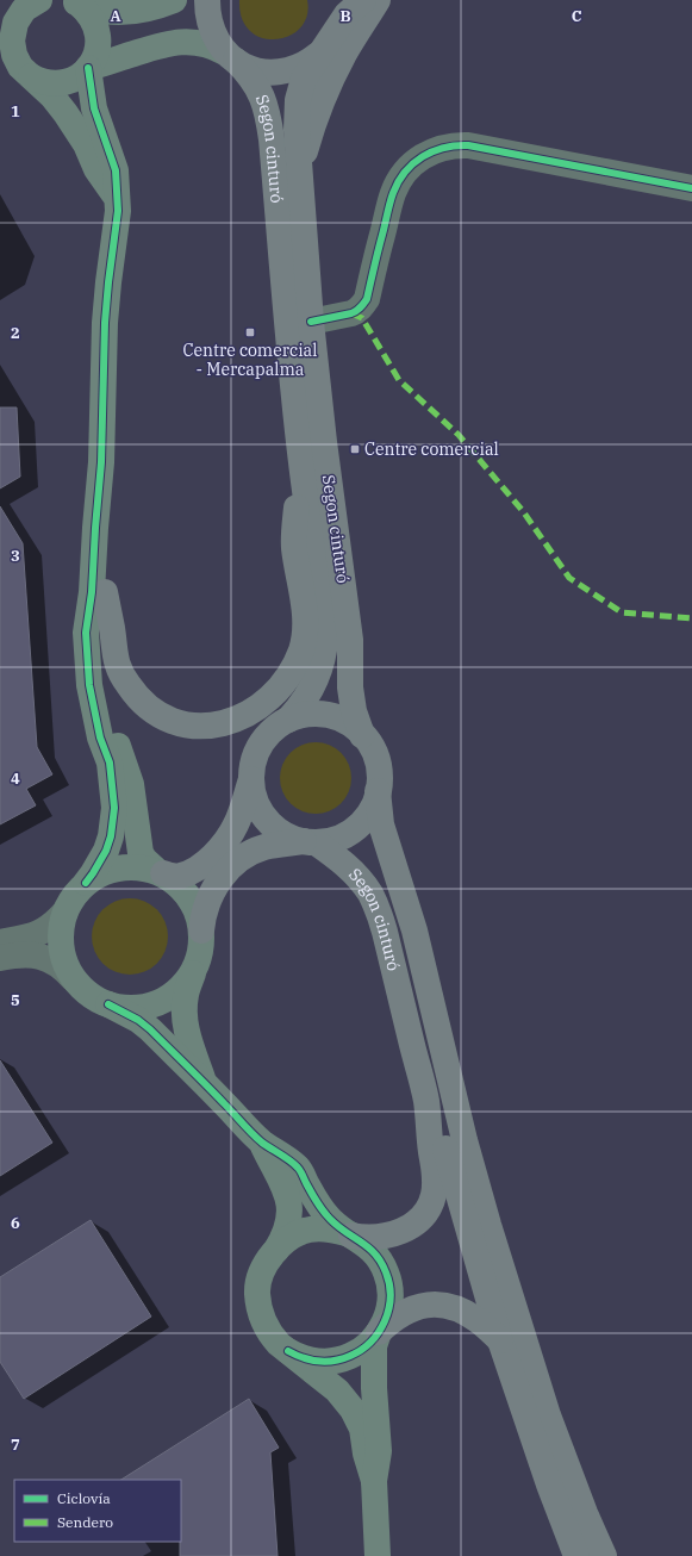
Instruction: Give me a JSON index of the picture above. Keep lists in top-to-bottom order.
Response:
{
  "streets": {
    "highway": ["Segon cinturó"]
  },
  "places": {
    "transit": ["Centre comercial - Mercapalma", "Centre comercial"]
  },
  "legend": ["Ciclovía", "Sendero"],
  "grid": {
    "columns": ["A", "B", "C"],
    "rows": [
      "1",
      "2",
      "3",
      "4",
      "5",
      "6",
      "7"
    ]
  }
}
